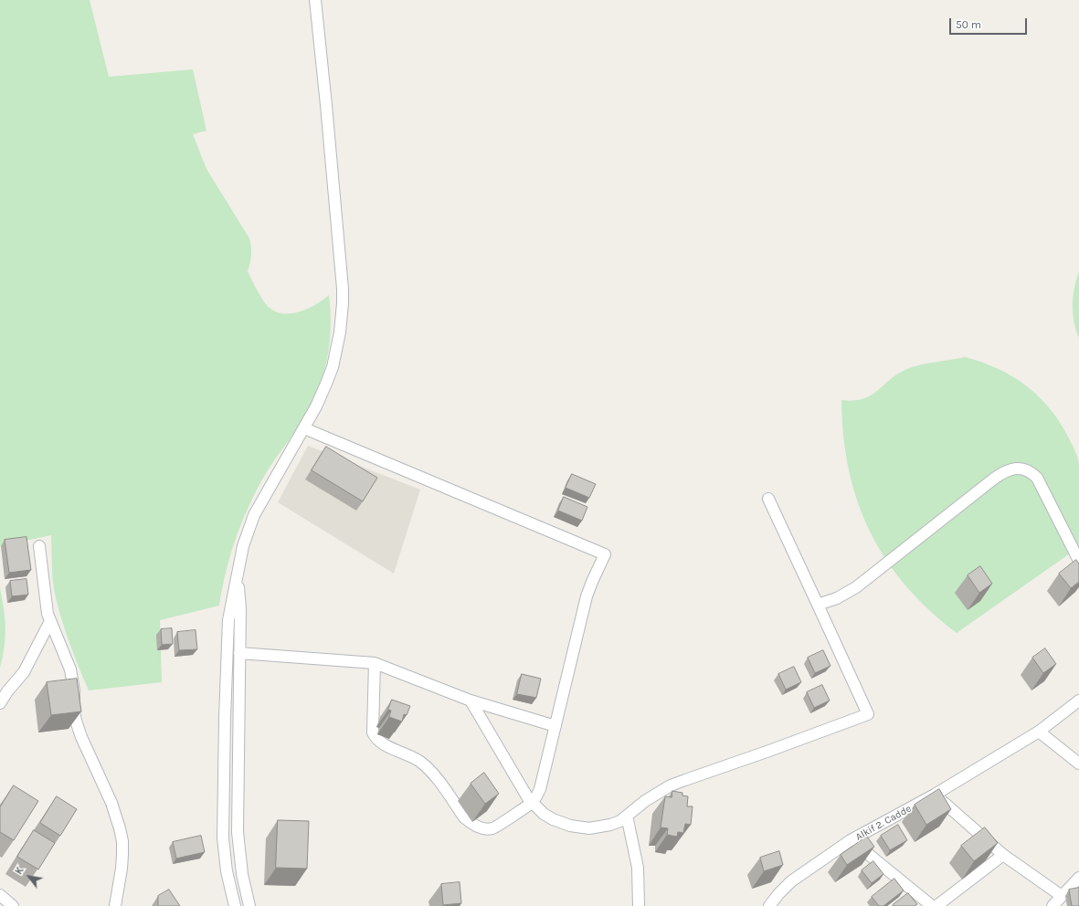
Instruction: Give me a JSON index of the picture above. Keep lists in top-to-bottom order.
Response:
{
  "streets": {
    "street": ["Alkif 2. Cadde"]
  },
  "scale_bar": "50 m",
  "north": "top left"
}
